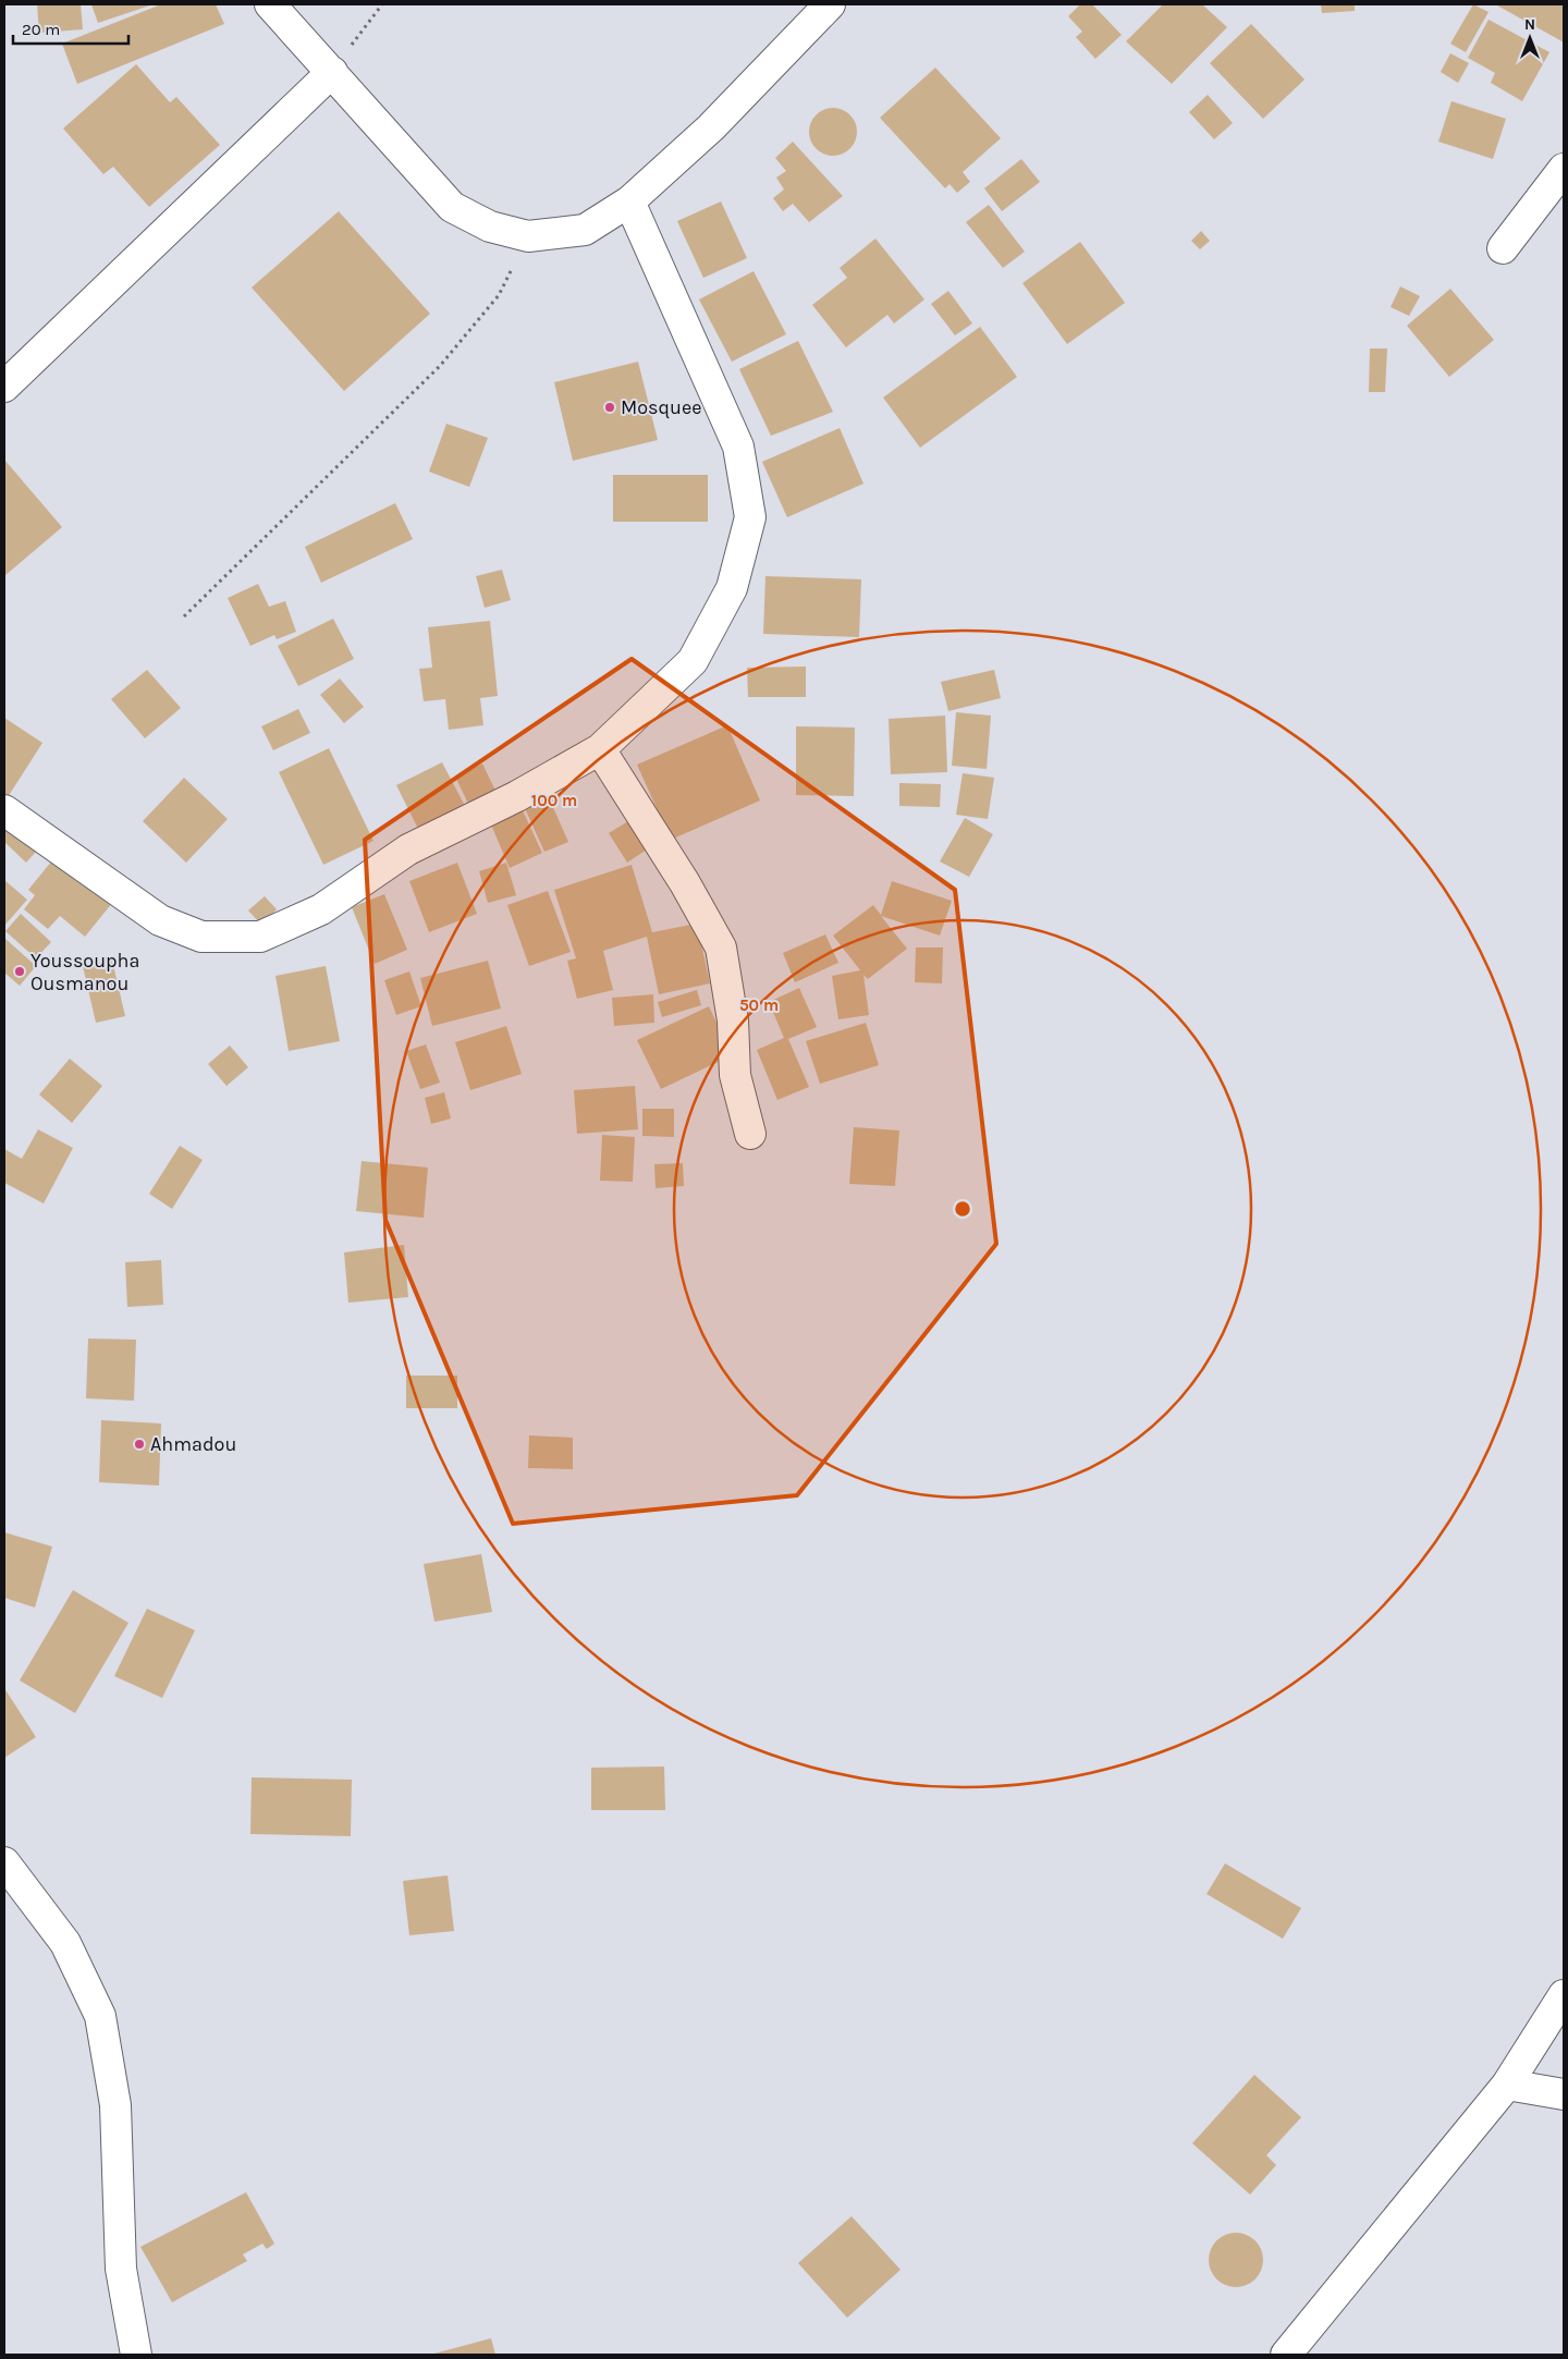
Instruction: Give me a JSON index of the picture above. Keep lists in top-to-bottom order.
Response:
{
  "places": ["Mosquee", "Youssoupha Ousmanou", "Ahmadou"],
  "scale_bar": "20 m",
  "north": "top",
  "rings": ["100 m", "50 m"]
}
